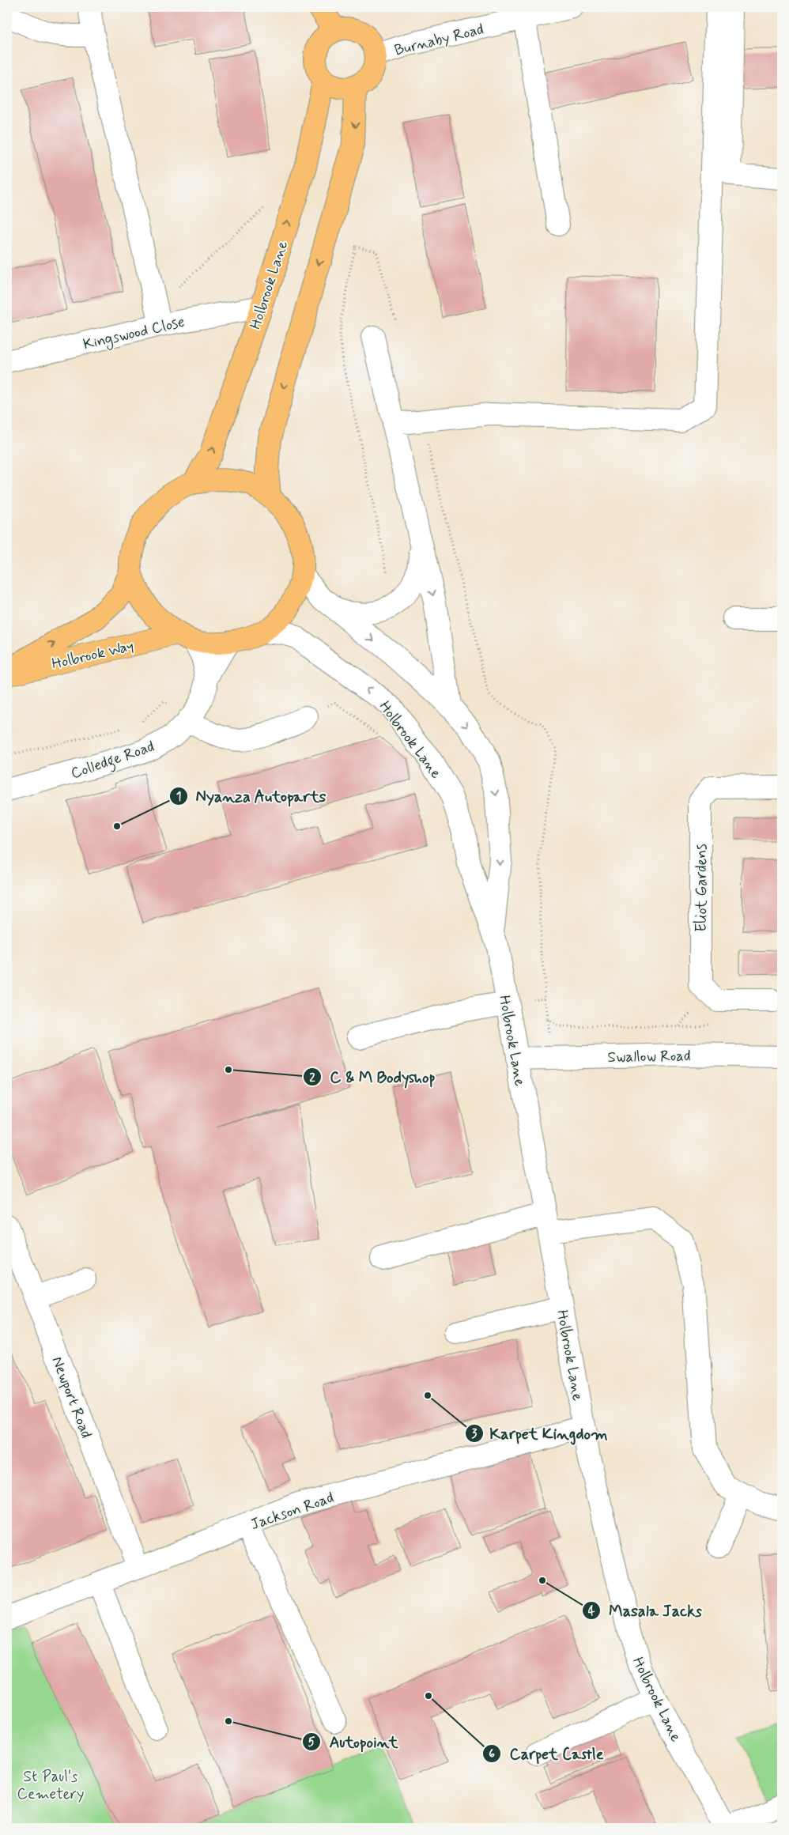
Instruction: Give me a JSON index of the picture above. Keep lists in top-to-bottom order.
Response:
{
  "streets": {
    "main road": ["Holbrook Lane", "Holbrook Way"],
    "street": [
      "Burnaby Road",
      "Kingswood Close",
      "Colledge Road",
      "Eliot Gardens",
      "Swallow Road",
      "Newport Road",
      "Jackson Road"
    ]
  },
  "crossings": [
    ["Burnaby Road", "Holbrook Lane"],
    ["Holbrook Lane", "Kingswood Close"],
    ["Holbrook Lane", "Holbrook Way"],
    ["Holbrook Lane", "Swallow Road"],
    ["Holbrook Lane", "Jackson Road"],
    ["Holbrook Way", "Colledge Road"],
    ["Newport Road", "Jackson Road"]
  ],
  "parks": ["St Paul's Cemetery"],
  "places": [
    "Nyanza Autoparts",
    "C & M Bodyshop",
    "Karpet Kingdom",
    "Masala Jacks",
    "Carpet Castle",
    "Autopoint"
  ]
}
